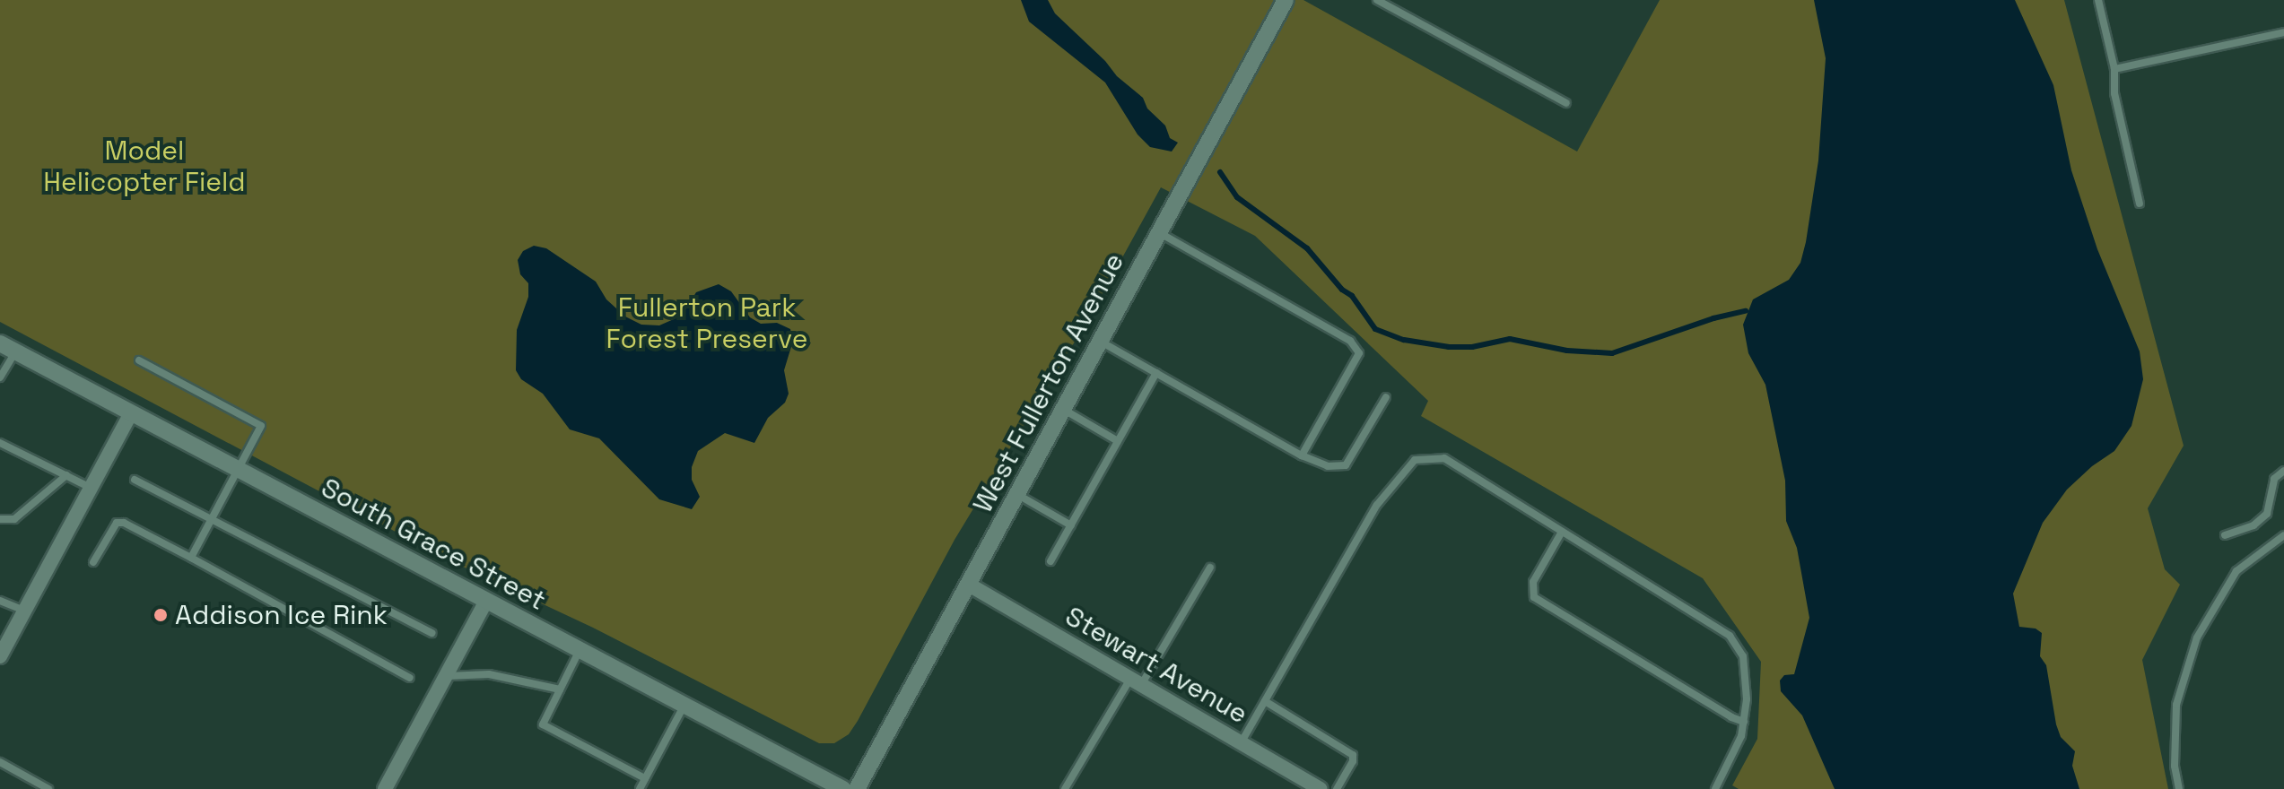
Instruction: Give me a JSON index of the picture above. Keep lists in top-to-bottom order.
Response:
{
  "streets": {
    "street": ["West Fullerton Avenue", "South Grace Street", "Stewart Avenue"]
  },
  "crossings": [
    ["West Fullerton Avenue", "Stewart Avenue"]
  ],
  "parks": ["Model Helicopter Field", "Fullerton Park Forest Preserve"],
  "places": ["Addison Ice Rink"]
}
